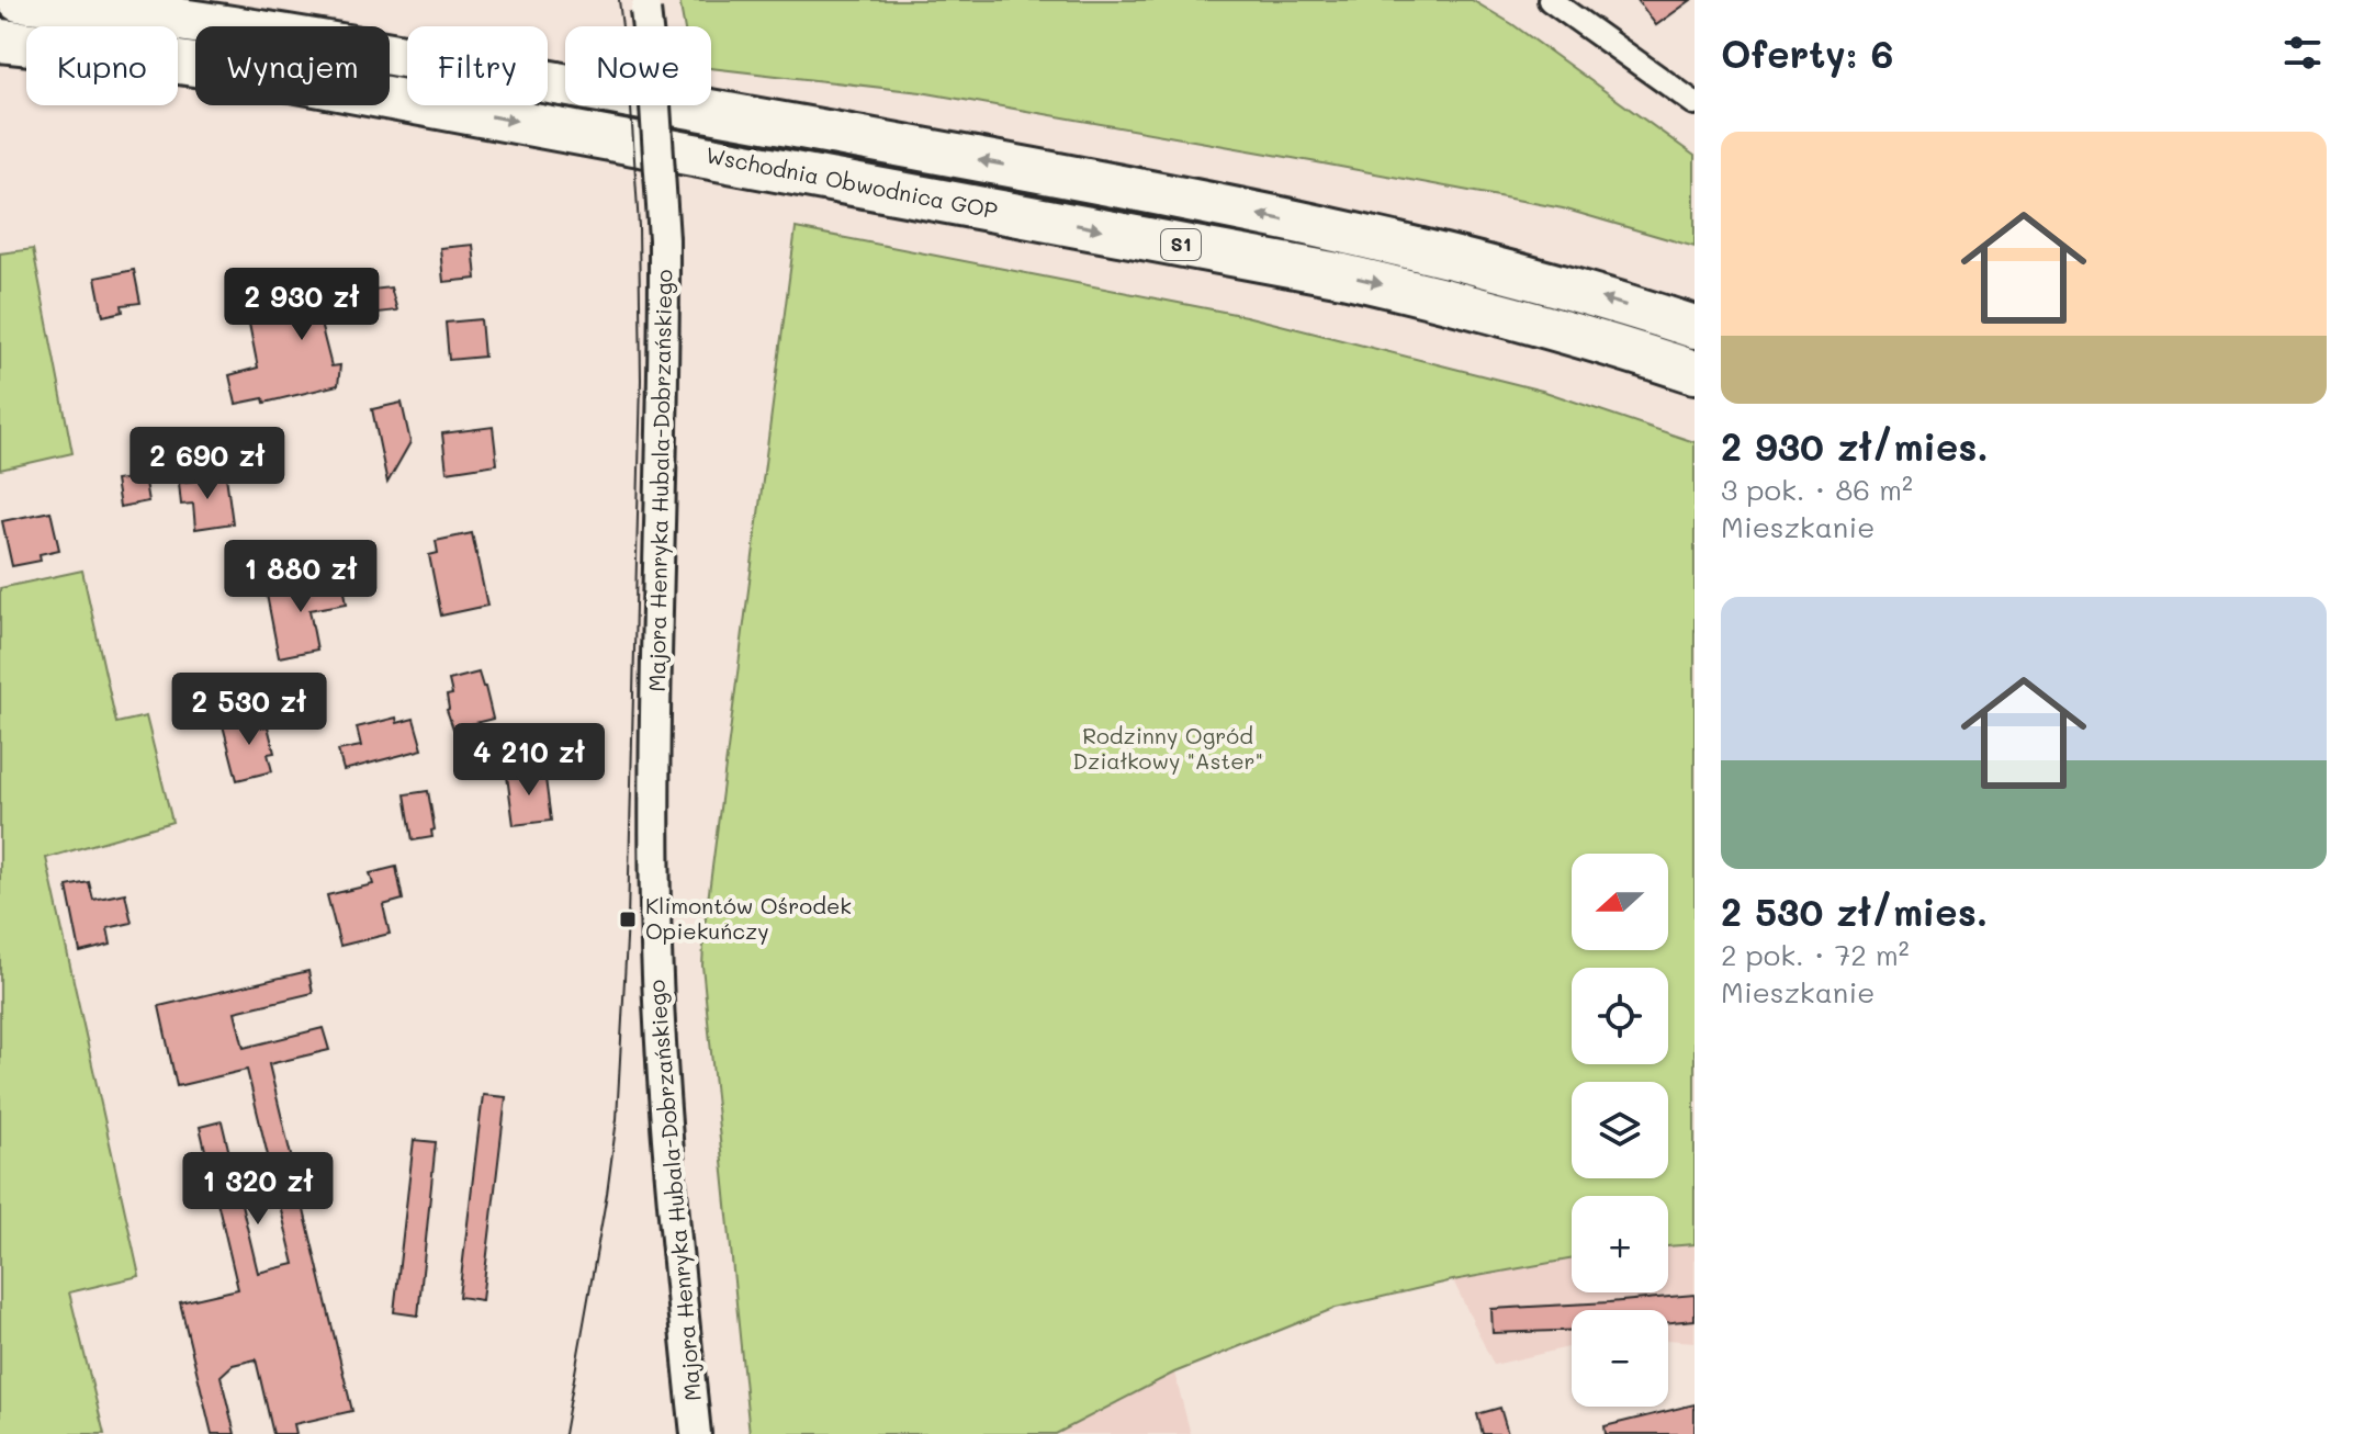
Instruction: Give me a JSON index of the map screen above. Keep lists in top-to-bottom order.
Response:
{
  "streets": {
    "highway": ["Wschodnia Obwodnica GOP", "S1"],
    "street": ["Majora Henryka Hubala-Dobrzańskiego"]
  },
  "parks": ["Rodzinny Ogród Działkowy \"Aster\""],
  "places": {
    "transit": ["Klimontów Ośrodek Opiekuńczy"]
  },
  "north": "left",
  "page": {
    "heading": "Oferty: 6",
    "chip": [
      "Kupno",
      "Wynajem",
      "Filtry",
      "Nowe"
    ],
    "list": [
      {
        "name": "2 930 zł/mies.",
        "note": "3 pok. · 86 m² · Mieszkanie"
      },
      {
        "name": "2 530 zł/mies.",
        "note": "2 pok. · 72 m² · Mieszkanie"
      }
    ],
    "price": [
      "2 930 zł",
      "2 690 zł",
      "1 880 zł",
      "2 530 zł",
      "4 210 zł",
      "1 320 zł"
    ],
    "map_buttons": ["+", "−"]
  }
}
